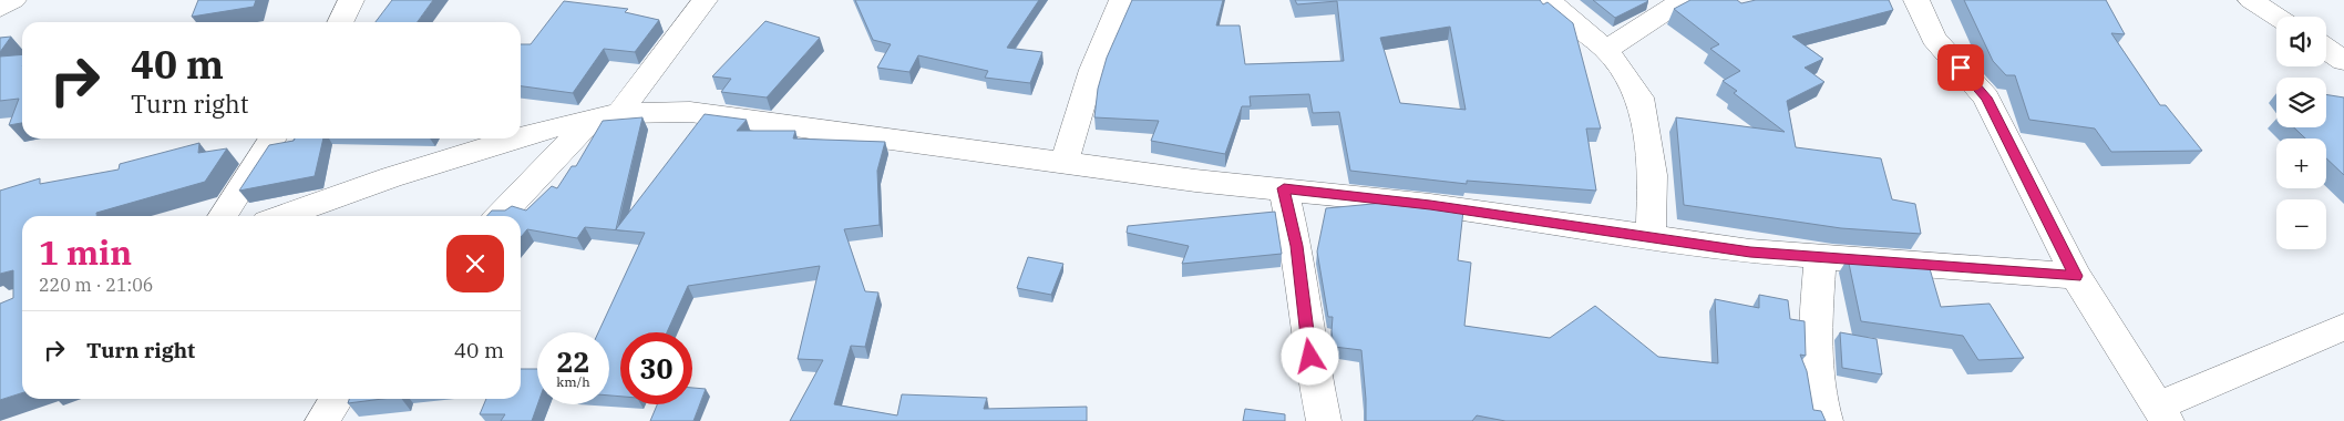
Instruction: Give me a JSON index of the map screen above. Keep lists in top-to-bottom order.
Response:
{
  "page": {
    "map_buttons": ["+", "−"],
    "turn": ["40 m", "Turn right"],
    "heading": ["1 min", "220 m · 21:06"],
    "list": [
      {
        "name": "Turn right",
        "value": "40 m"
      }
    ],
    "speed": "22 km/h",
    "limit": "30"
  }
}
